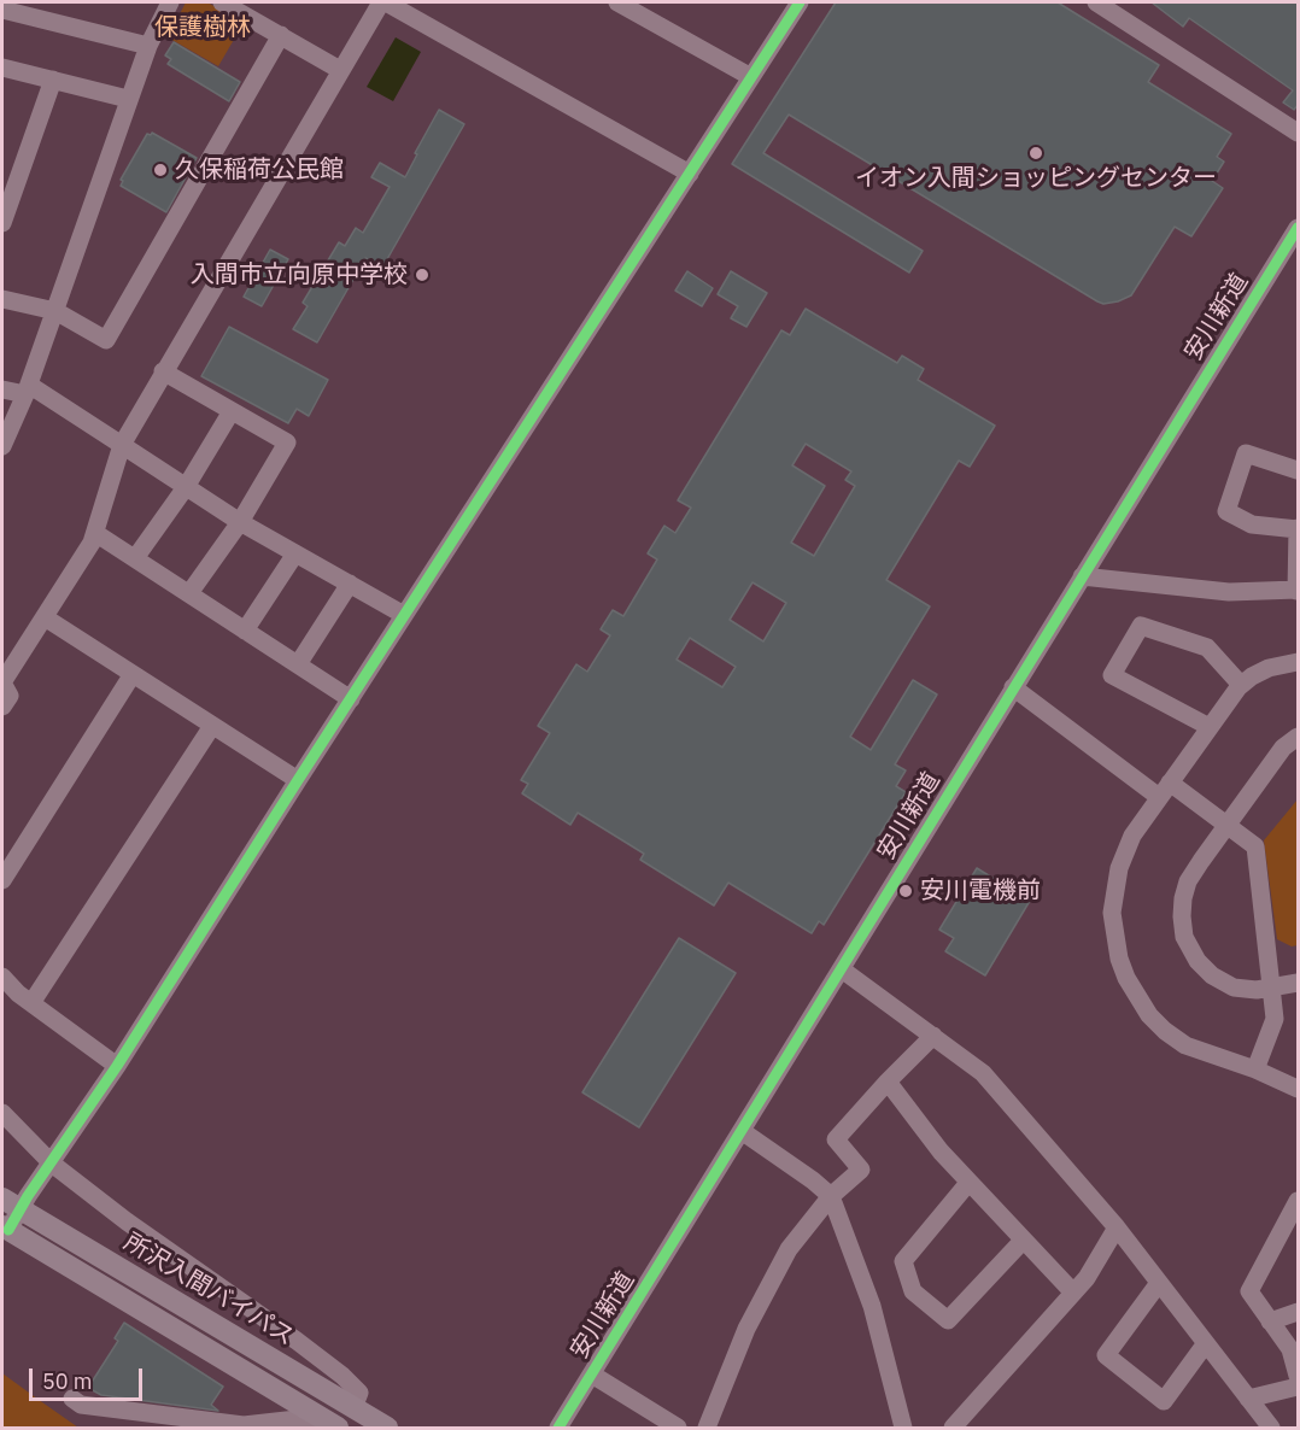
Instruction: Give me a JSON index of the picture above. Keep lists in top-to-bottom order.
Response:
{
  "streets": {
    "highway": ["所沢入間バイパス"],
    "street": ["安川新道"]
  },
  "parks": ["保護樹林"],
  "places": [
    "イオン入間ショッピングセンター",
    "久保稲荷公民館",
    "入間市立向原中学校",
    "安川電機前"
  ],
  "scale_bar": "50 m"
}
